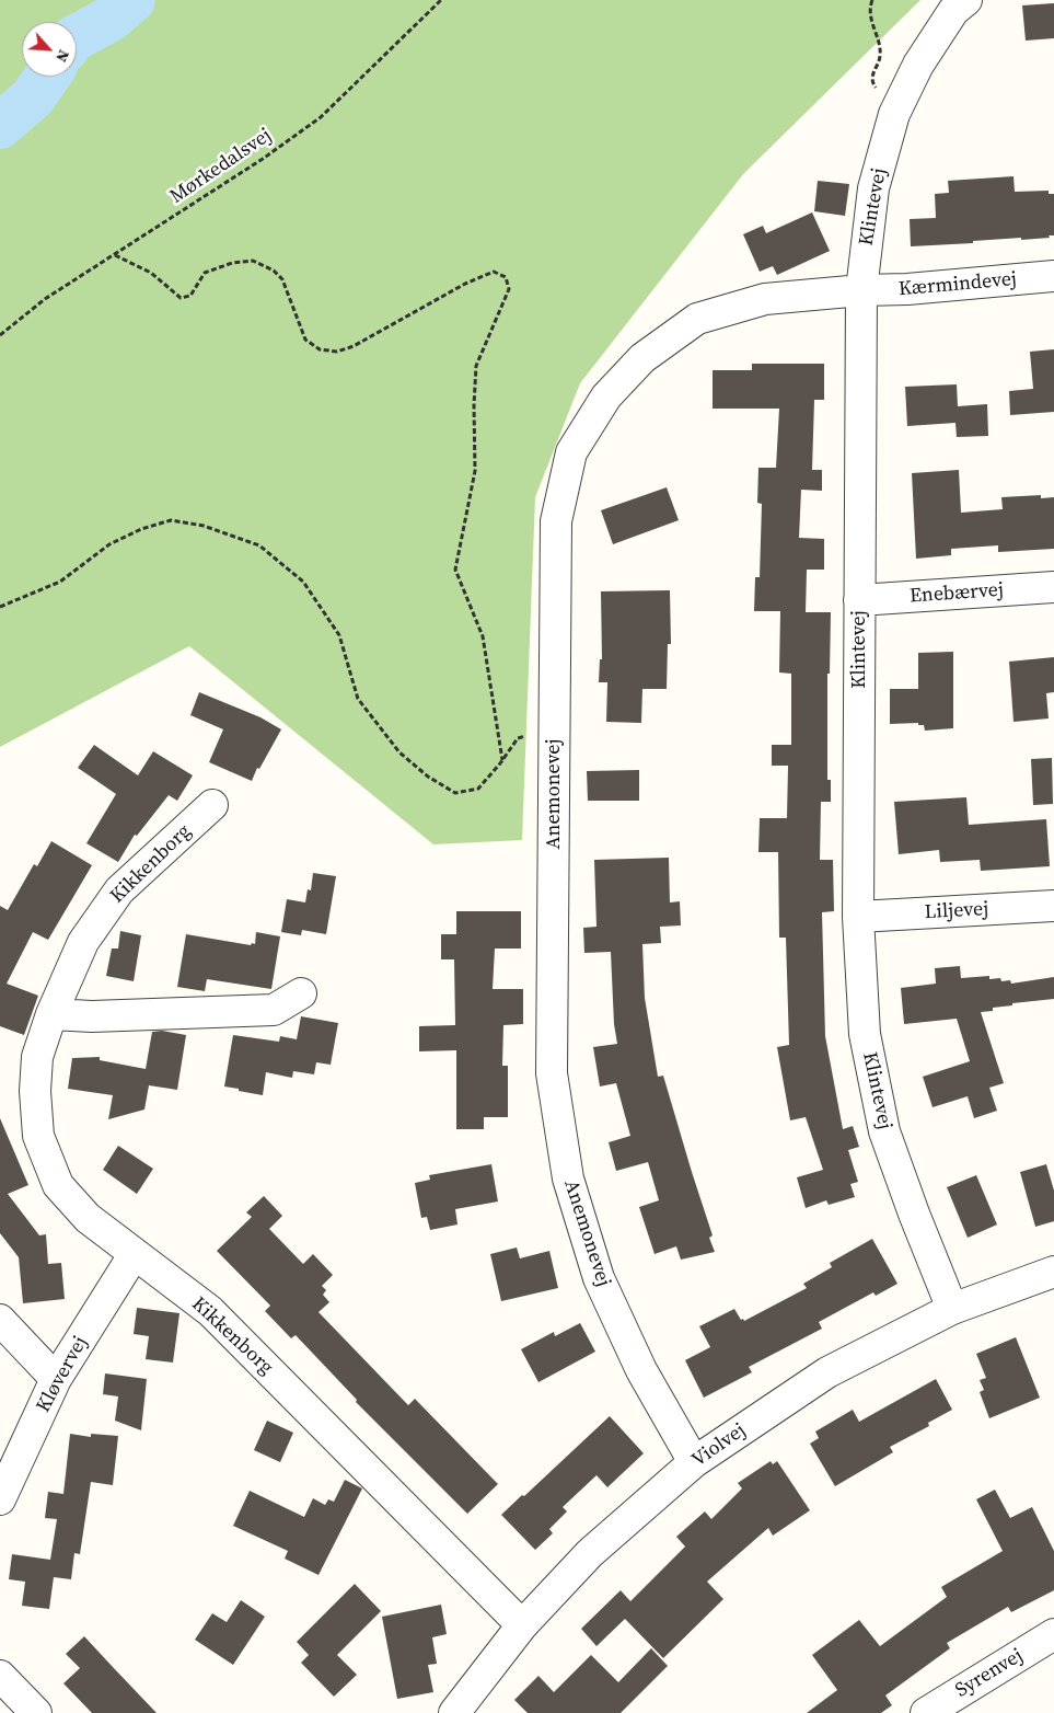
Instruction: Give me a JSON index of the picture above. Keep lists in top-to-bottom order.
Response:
{
  "streets": {
    "street": [
      "Klintevej",
      "Kærmindevej",
      "Enebærvej",
      "Anemonevej",
      "Kikkenborg",
      "Liljevej",
      "Kløvervej",
      "Violvej",
      "Syrenvej"
    ],
    "path": ["Mørkedalsvej"]
  },
  "crossings": [
    ["Klintevej", "Kærmindevej"],
    ["Klintevej", "Enebærvej"],
    ["Klintevej", "Anemonevej"],
    ["Klintevej", "Liljevej"],
    ["Klintevej", "Violvej"],
    ["Kærmindevej", "Anemonevej"],
    ["Anemonevej", "Violvej"],
    ["Kikkenborg", "Kløvervej"],
    ["Kikkenborg", "Violvej"]
  ],
  "north": "bottom right"
}
